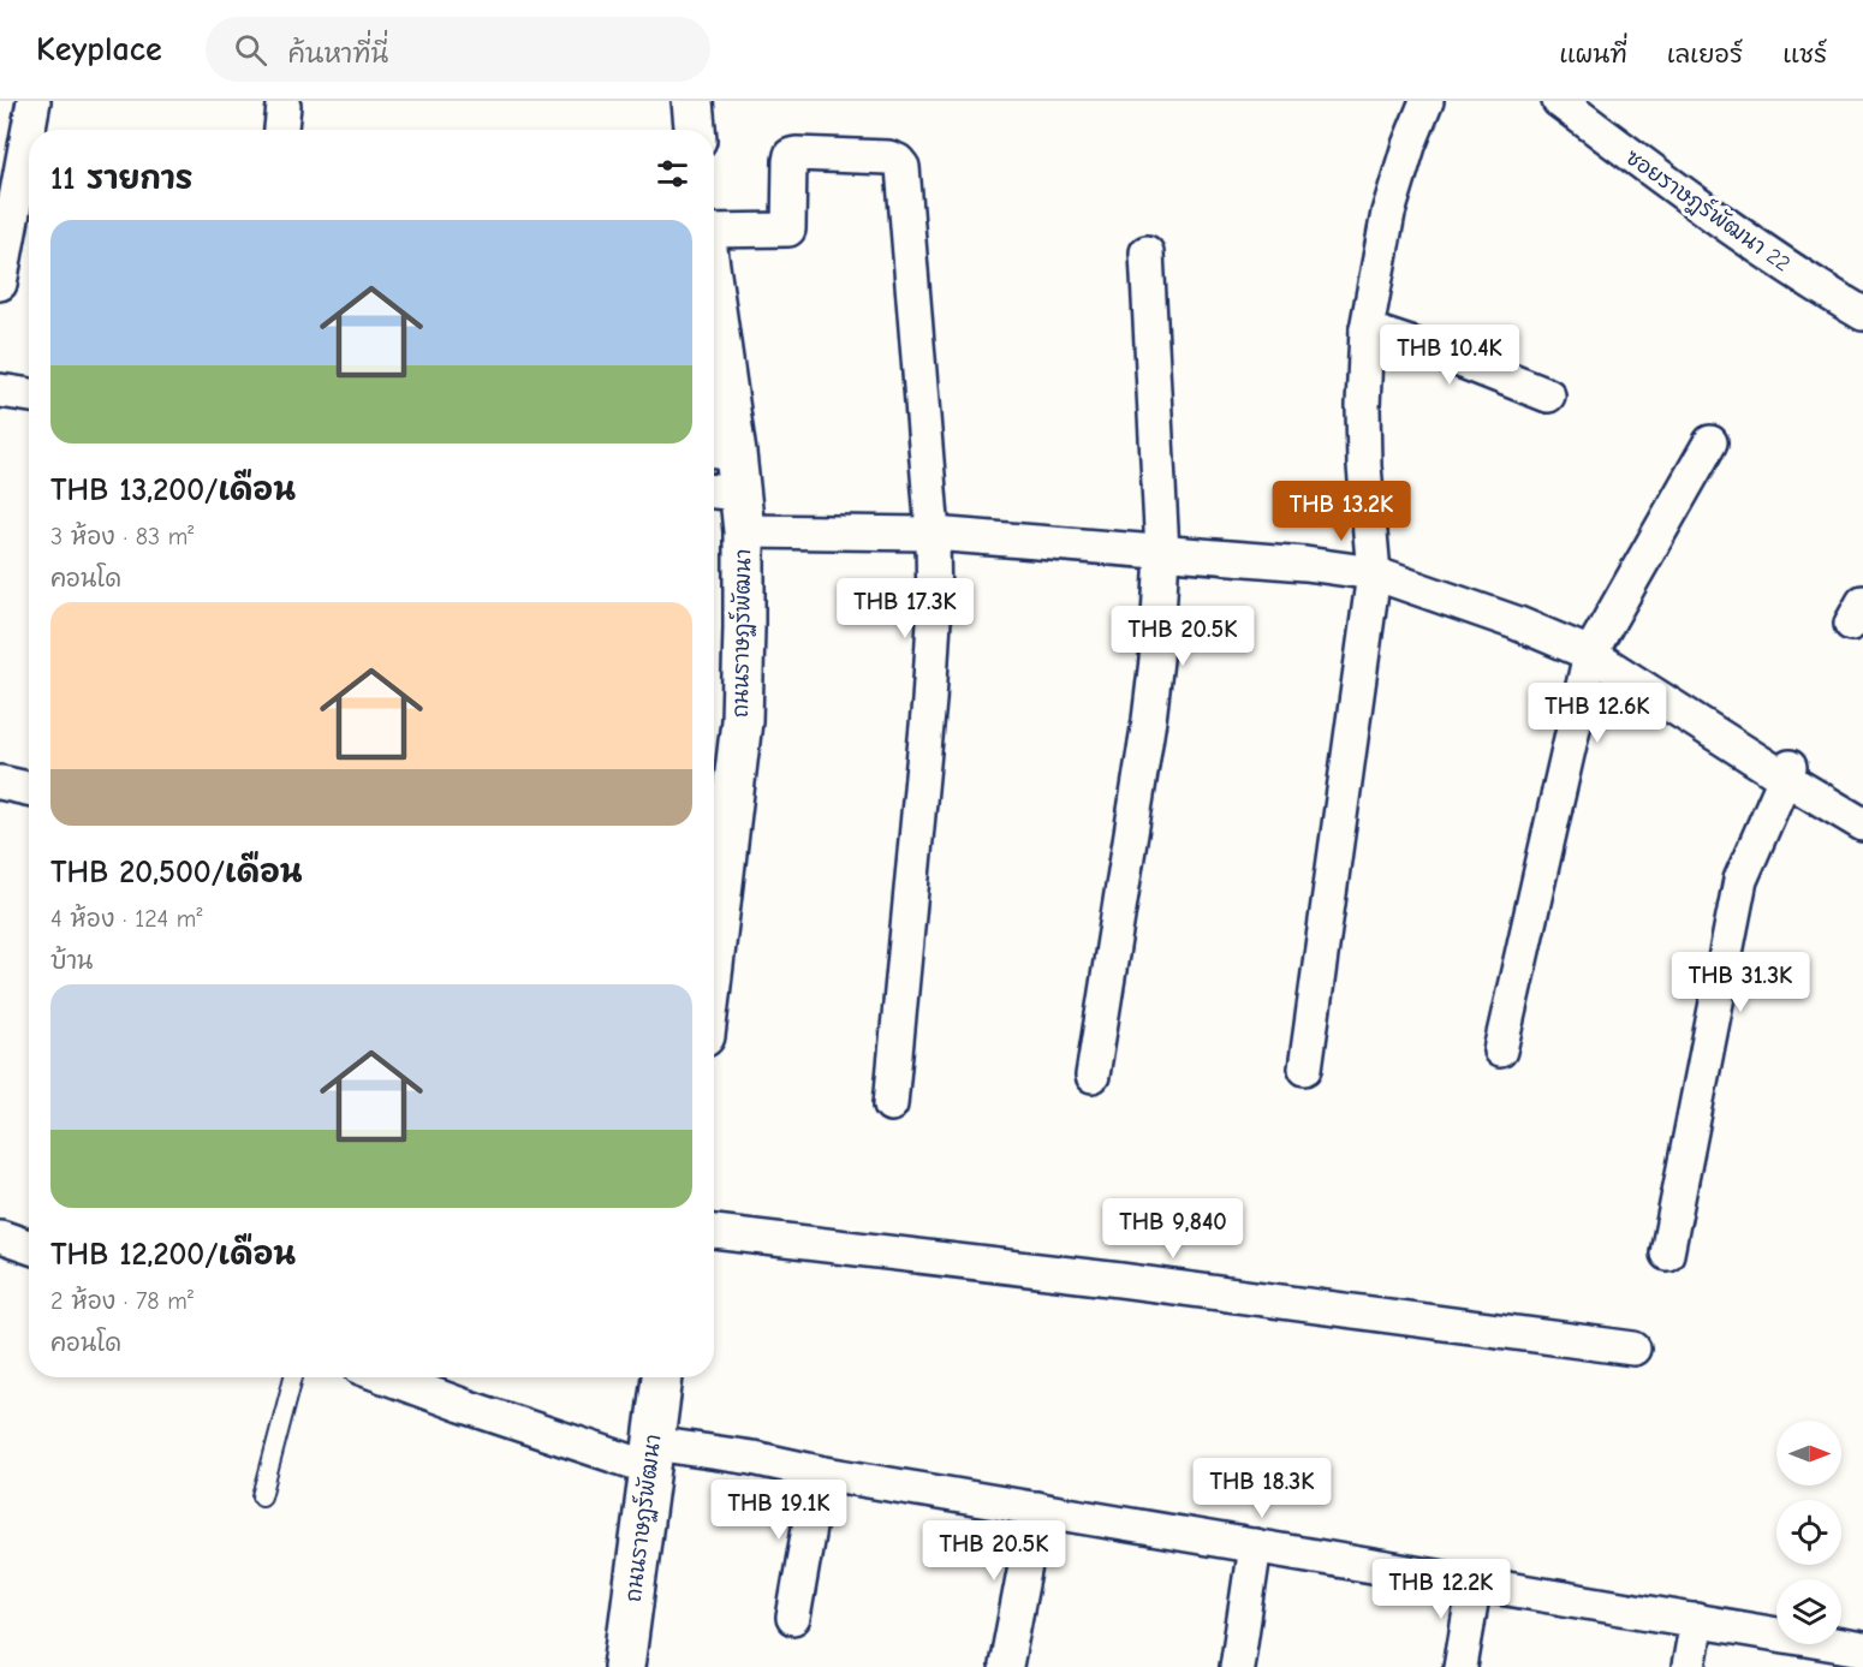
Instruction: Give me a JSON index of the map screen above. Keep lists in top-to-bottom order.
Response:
{
  "streets": {
    "street": ["ซอยราษฎร์พัฒนา 22", "ถนนราษฏร์พัฒนา"]
  },
  "north": "right",
  "page": {
    "header": "Keyplace",
    "search": "ค้นหาที่นี่",
    "nav": ["แผนที่", "เลเยอร์", "แชร์"],
    "heading": "11 รายการ",
    "list": [
      {
        "name": "THB 13,200/เดือน",
        "note": "3 ห้อง · 83 m² · คอนโด"
      },
      {
        "name": "THB 20,500/เดือน",
        "note": "4 ห้อง · 124 m² · บ้าน"
      },
      {
        "name": "THB 12,200/เดือน",
        "note": "2 ห้อง · 78 m² · คอนโด"
      }
    ],
    "price": [
      "THB 10.4K",
      "THB 13.2K",
      "THB 17.3K",
      "THB 20.5K",
      "THB 12.6K",
      "THB 31.3K",
      "THB 9,840",
      "THB 18.3K",
      "THB 19.1K",
      "THB 20.5K",
      "THB 12.2K"
    ]
  }
}
